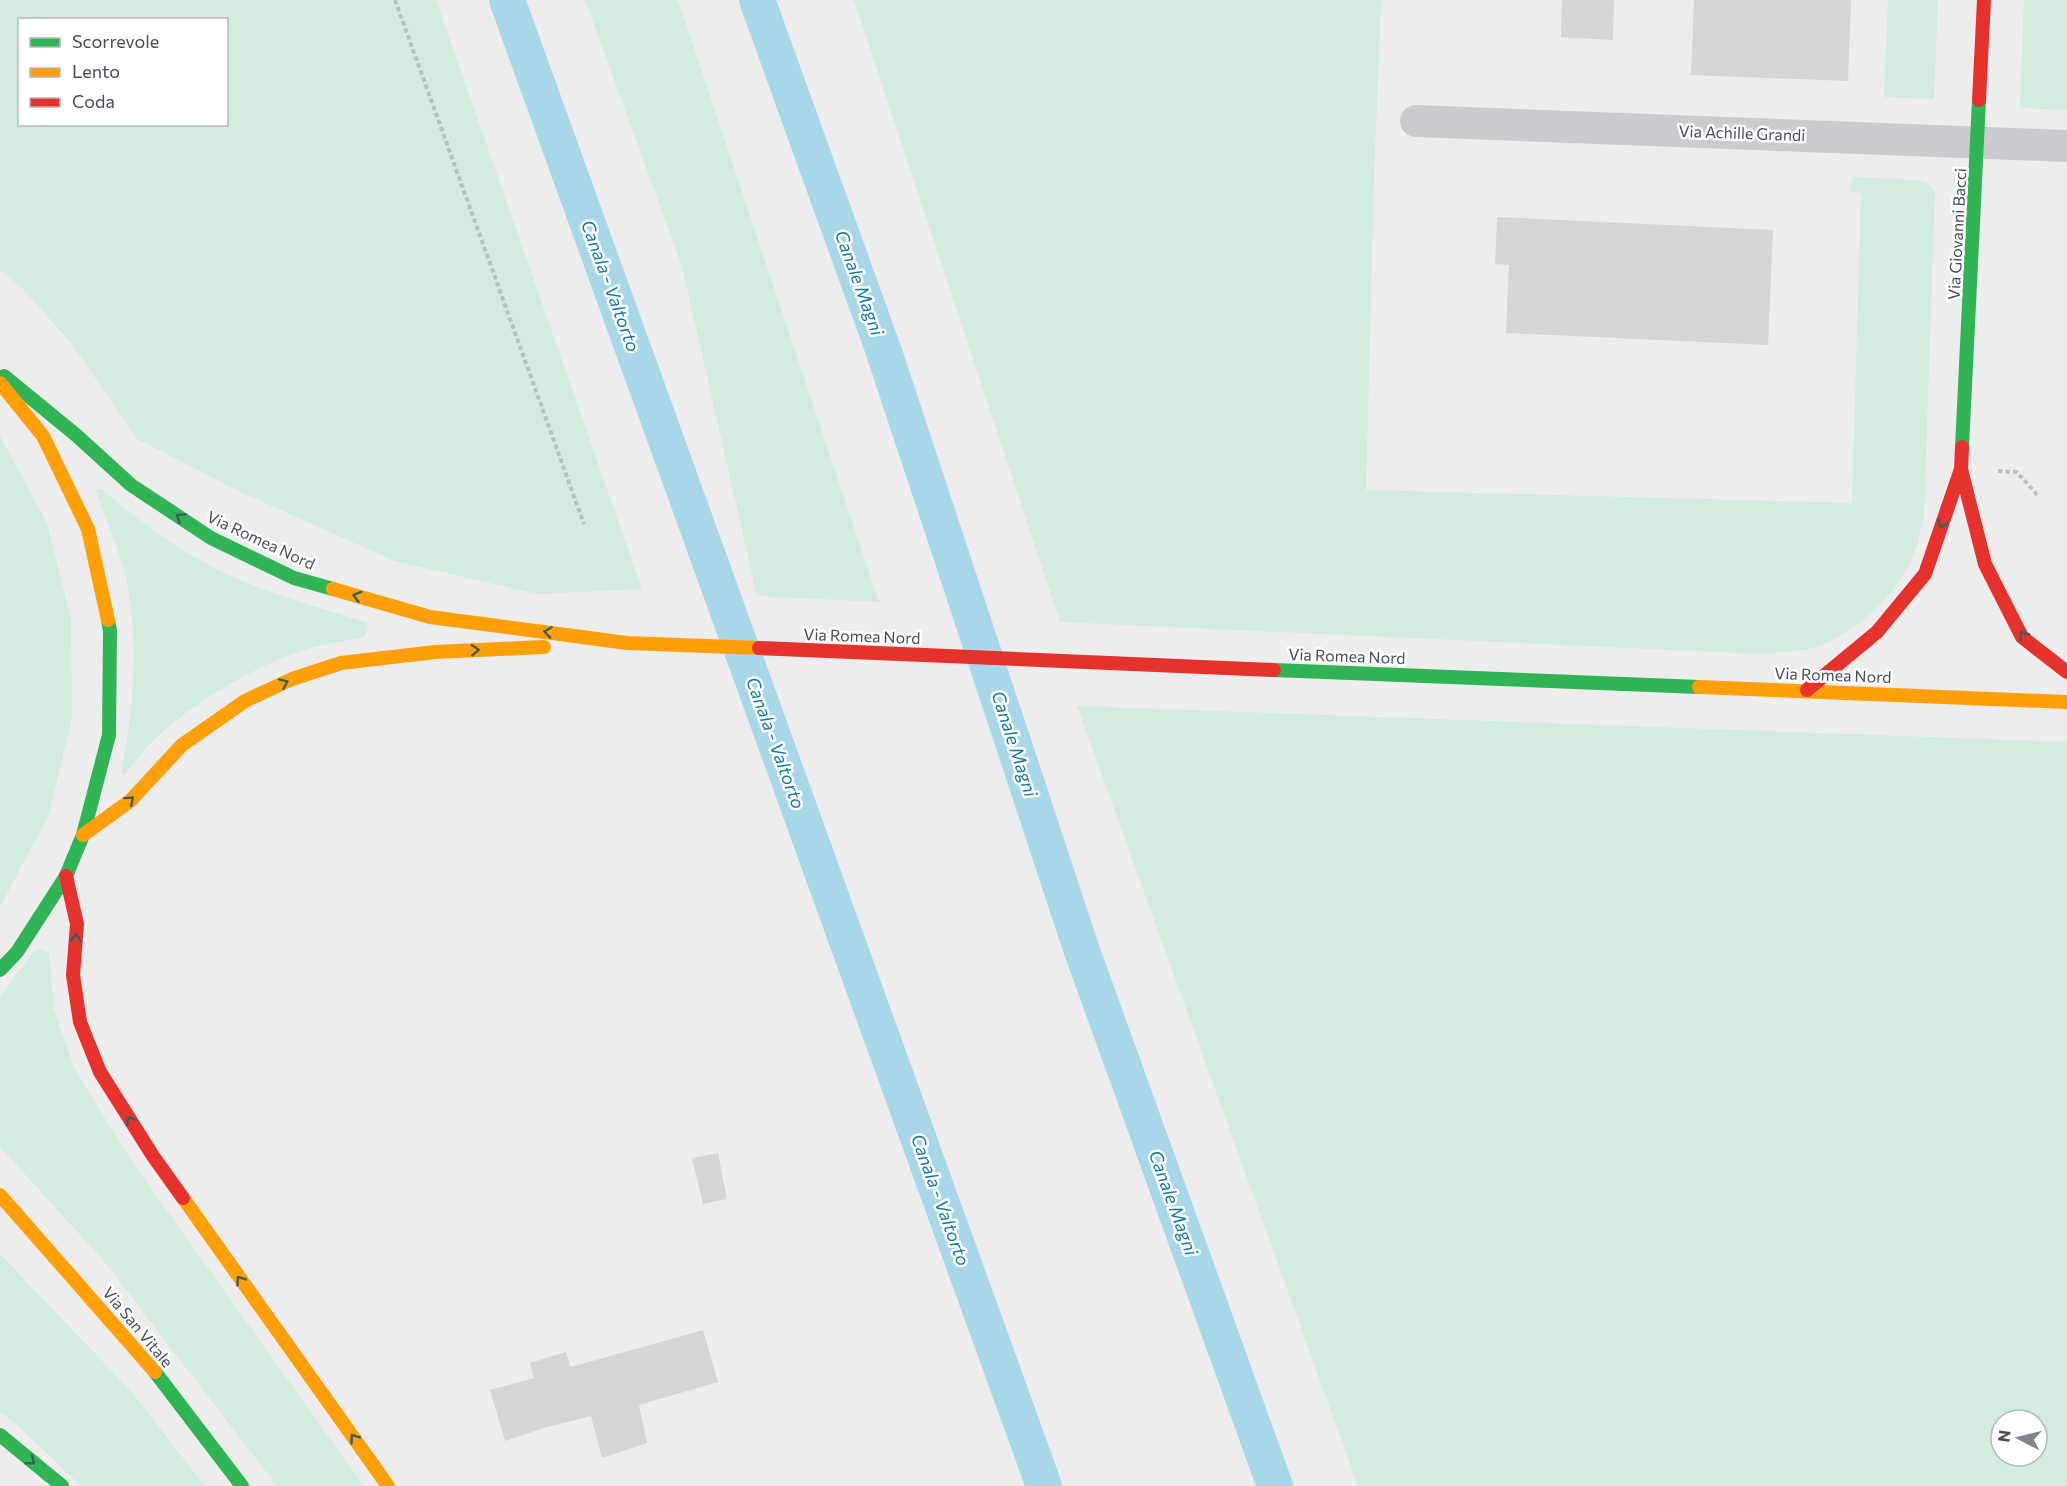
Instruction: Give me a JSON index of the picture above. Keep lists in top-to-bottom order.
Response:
{
  "streets": {
    "main road": ["Via Giovanni Bacci", "Via Romea Nord", "Via San Vitale"],
    "street": ["Via Achille Grandi"]
  },
  "crossings": [
    ["Via Achille Grandi", "Via Giovanni Bacci"],
    ["Via Giovanni Bacci", "Via Romea Nord"]
  ],
  "water": ["Canale Magni", "Canala - Valtorto"],
  "legend": ["Scorrevole", "Lento", "Coda"],
  "north": "left"
}
